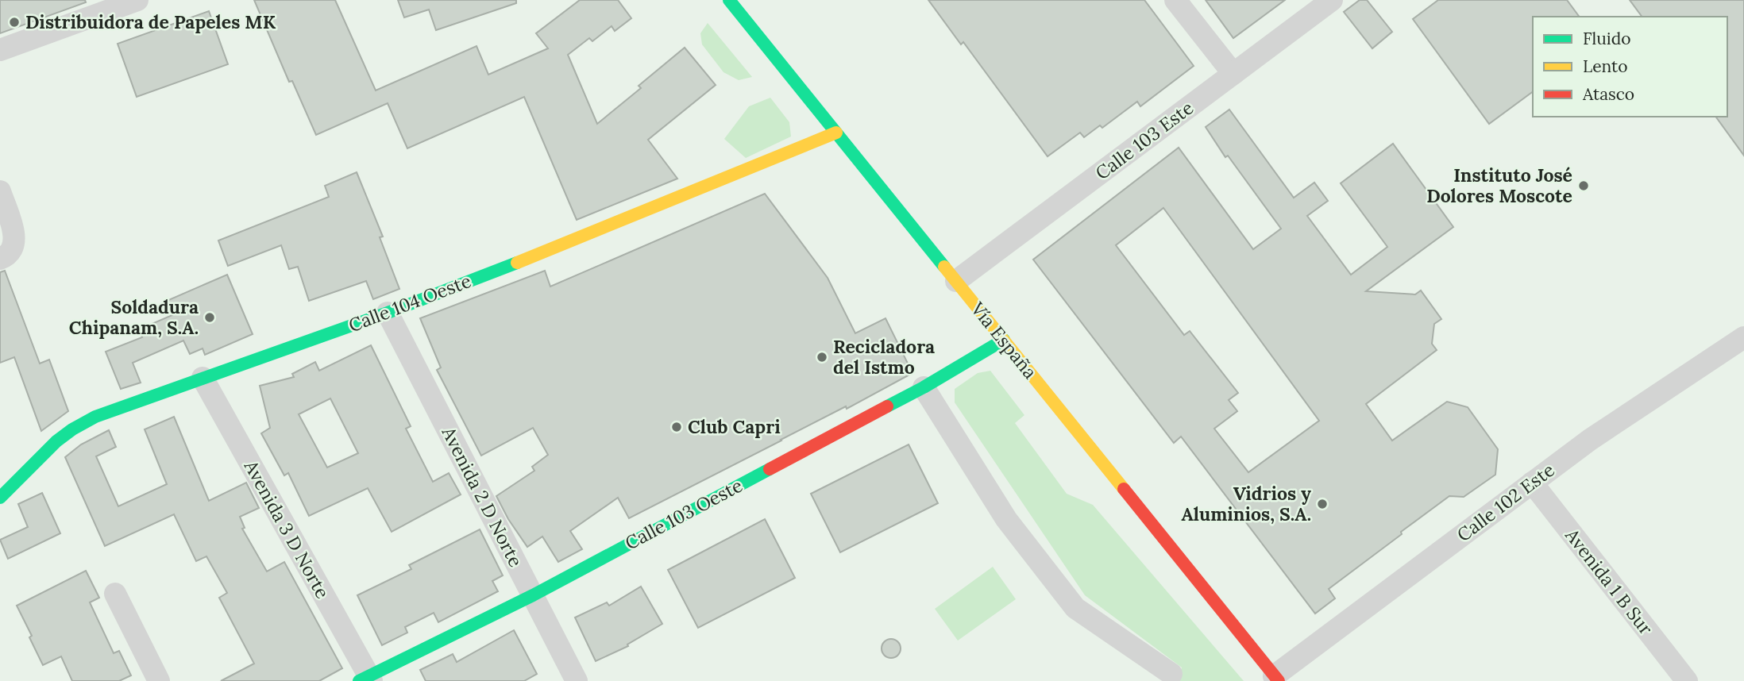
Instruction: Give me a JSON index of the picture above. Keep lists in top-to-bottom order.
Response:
{
  "streets": {
    "street": [
      "Calle 103 Este",
      "Calle 104 Oeste",
      "Vía España",
      "Avenida 2 D Norte",
      "Calle 102 Este",
      "Calle 103 Oeste",
      "Avenida 3 D Norte",
      "Avenida 1 B Sur"
    ]
  },
  "crossings": [
    ["Calle 103 Este", "Vía España"],
    ["Calle 104 Oeste", "Vía España"],
    ["Calle 104 Oeste", "Avenida 2 D Norte"],
    ["Calle 104 Oeste", "Avenida 3 D Norte"],
    ["Vía España", "Calle 102 Este"],
    ["Vía España", "Calle 103 Oeste"],
    ["Avenida 2 D Norte", "Calle 103 Oeste"],
    ["Calle 102 Este", "Avenida 1 B Sur"],
    ["Calle 103 Oeste", "Avenida 3 D Norte"]
  ],
  "places": [
    "Distribuidora de Papeles MK",
    "Instituto José Dolores Moscote",
    "Soldadura Chipanam, S.A.",
    "Recicladora del Istmo",
    "Club Capri",
    "Vidrios y Aluminios, S.A."
  ],
  "legend": ["Fluido", "Lento", "Atasco"]
}
